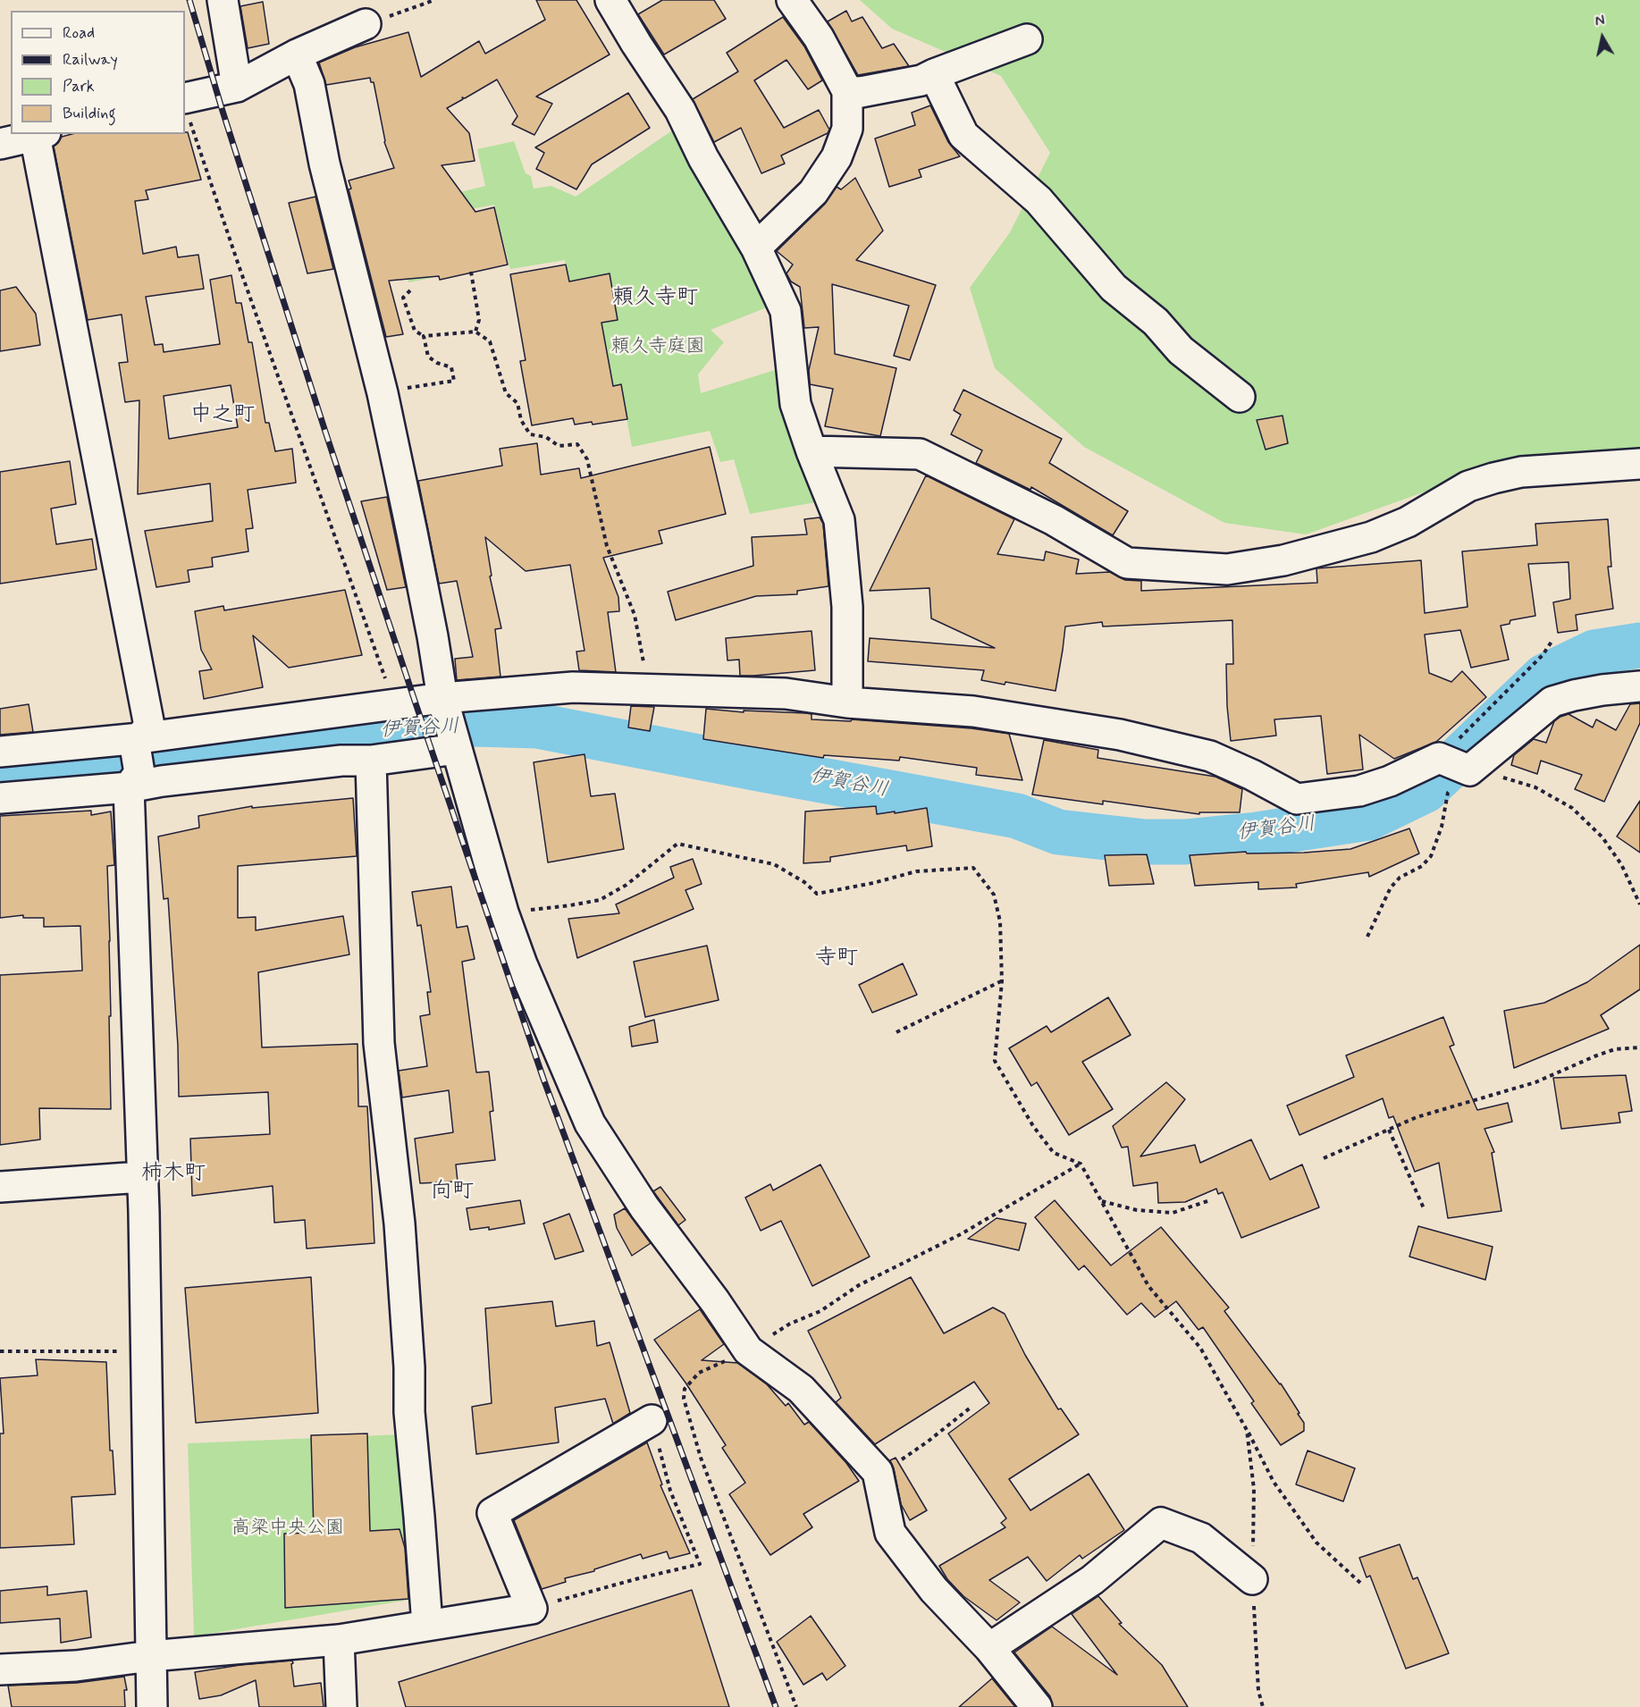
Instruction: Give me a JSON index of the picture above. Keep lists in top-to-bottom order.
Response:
{
  "districts": [
    "頼久寺町",
    "中之町",
    "寺町",
    "柿木町",
    "向町"
  ],
  "water": ["伊賀谷川"],
  "parks": ["頼久寺庭園", "高梁中央公園"],
  "legend": [
    "Road",
    "Railway",
    "Park",
    "Building"
  ],
  "north": "top"
}
